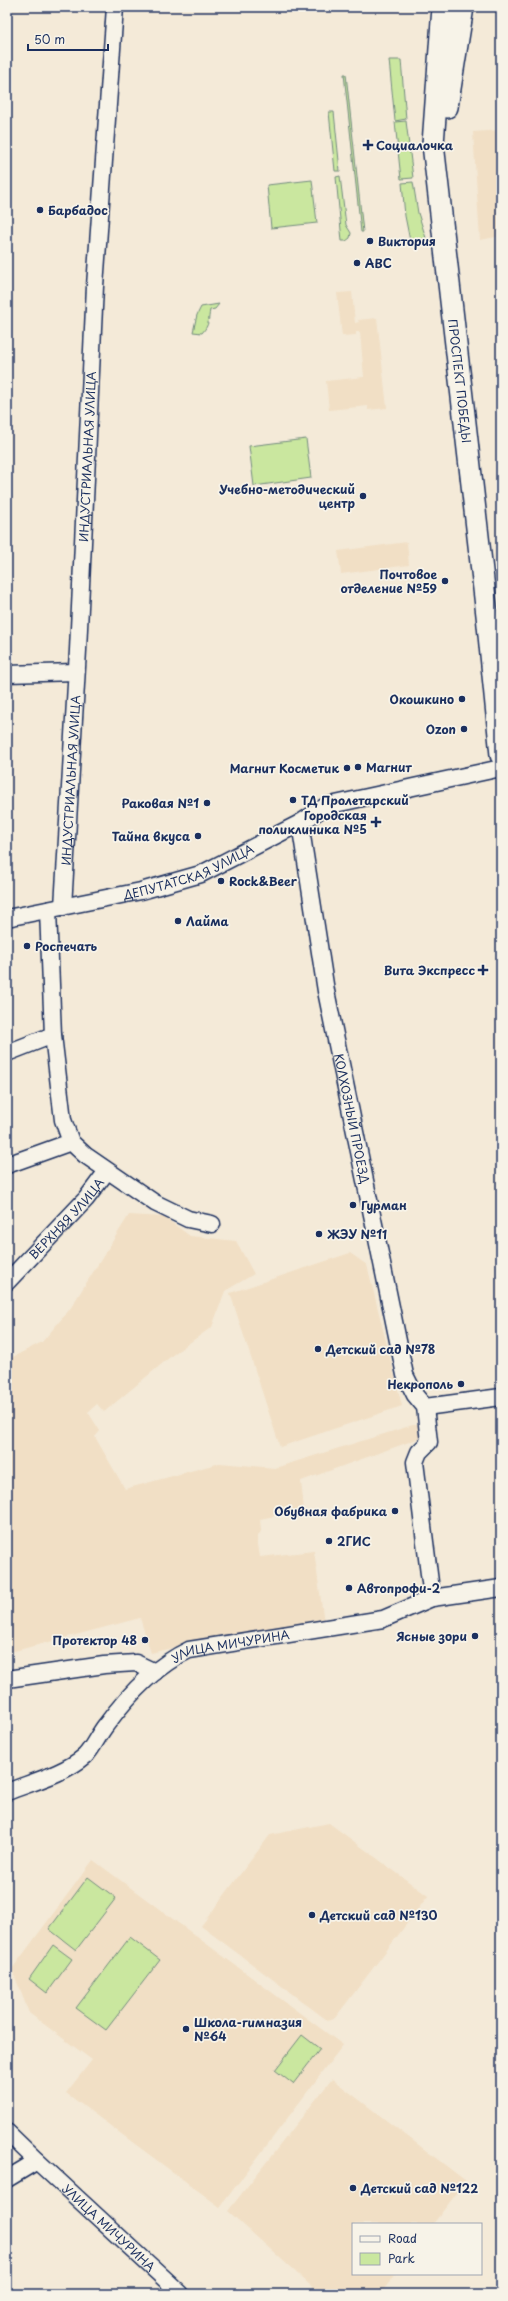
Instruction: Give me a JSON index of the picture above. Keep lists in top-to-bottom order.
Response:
{
  "streets": {
    "main road": ["ПРОСПЕКТ ПОБЕДЫ"],
    "street": [
      "ИНДУСТРИАЛЬНАЯ УЛИЦА",
      "ДЕПУТАТСКАЯ УЛИЦА",
      "КОЛХОЗНЫЙ ПРОЕЗД",
      "ВЕРХНЯЯ УЛИЦА",
      "УЛИЦА МИЧУРИНА"
    ]
  },
  "crossings": [
    ["ИНДУСТРИАЛЬНАЯ УЛИЦА", "ДЕПУТАТСКАЯ УЛИЦА"],
    ["ДЕПУТАТСКАЯ УЛИЦА", "КОЛХОЗНЫЙ ПРОЕЗД"]
  ],
  "places": {
    "health": ["Социалочка", "Городская поликлиника №5", "Вита Экспресс"],
    "other": [
      "Барбадос",
      "Виктория",
      "АВС",
      "Учебно-методический центр",
      "Почтовое отделение №59",
      "Окошкино",
      "Ozon",
      "Магнит",
      "Магнит Косметик",
      "ТД Пролетарский",
      "Раковая №1",
      "Тайна вкуса",
      "Rock&Beer",
      "Лайма",
      "Роспечать",
      "Гурман",
      "ЖЭУ №11",
      "Детский сад №78",
      "Некрополь",
      "Обувная фабрика",
      "2ГИС",
      "Автопрофи-2",
      "Ясные зори",
      "Протектор 48",
      "Детский сад №130",
      "Школа-гимназия №64",
      "Детский сад №122"
    ]
  },
  "legend": ["Road", "Park"],
  "scale_bar": "50 m"
}
